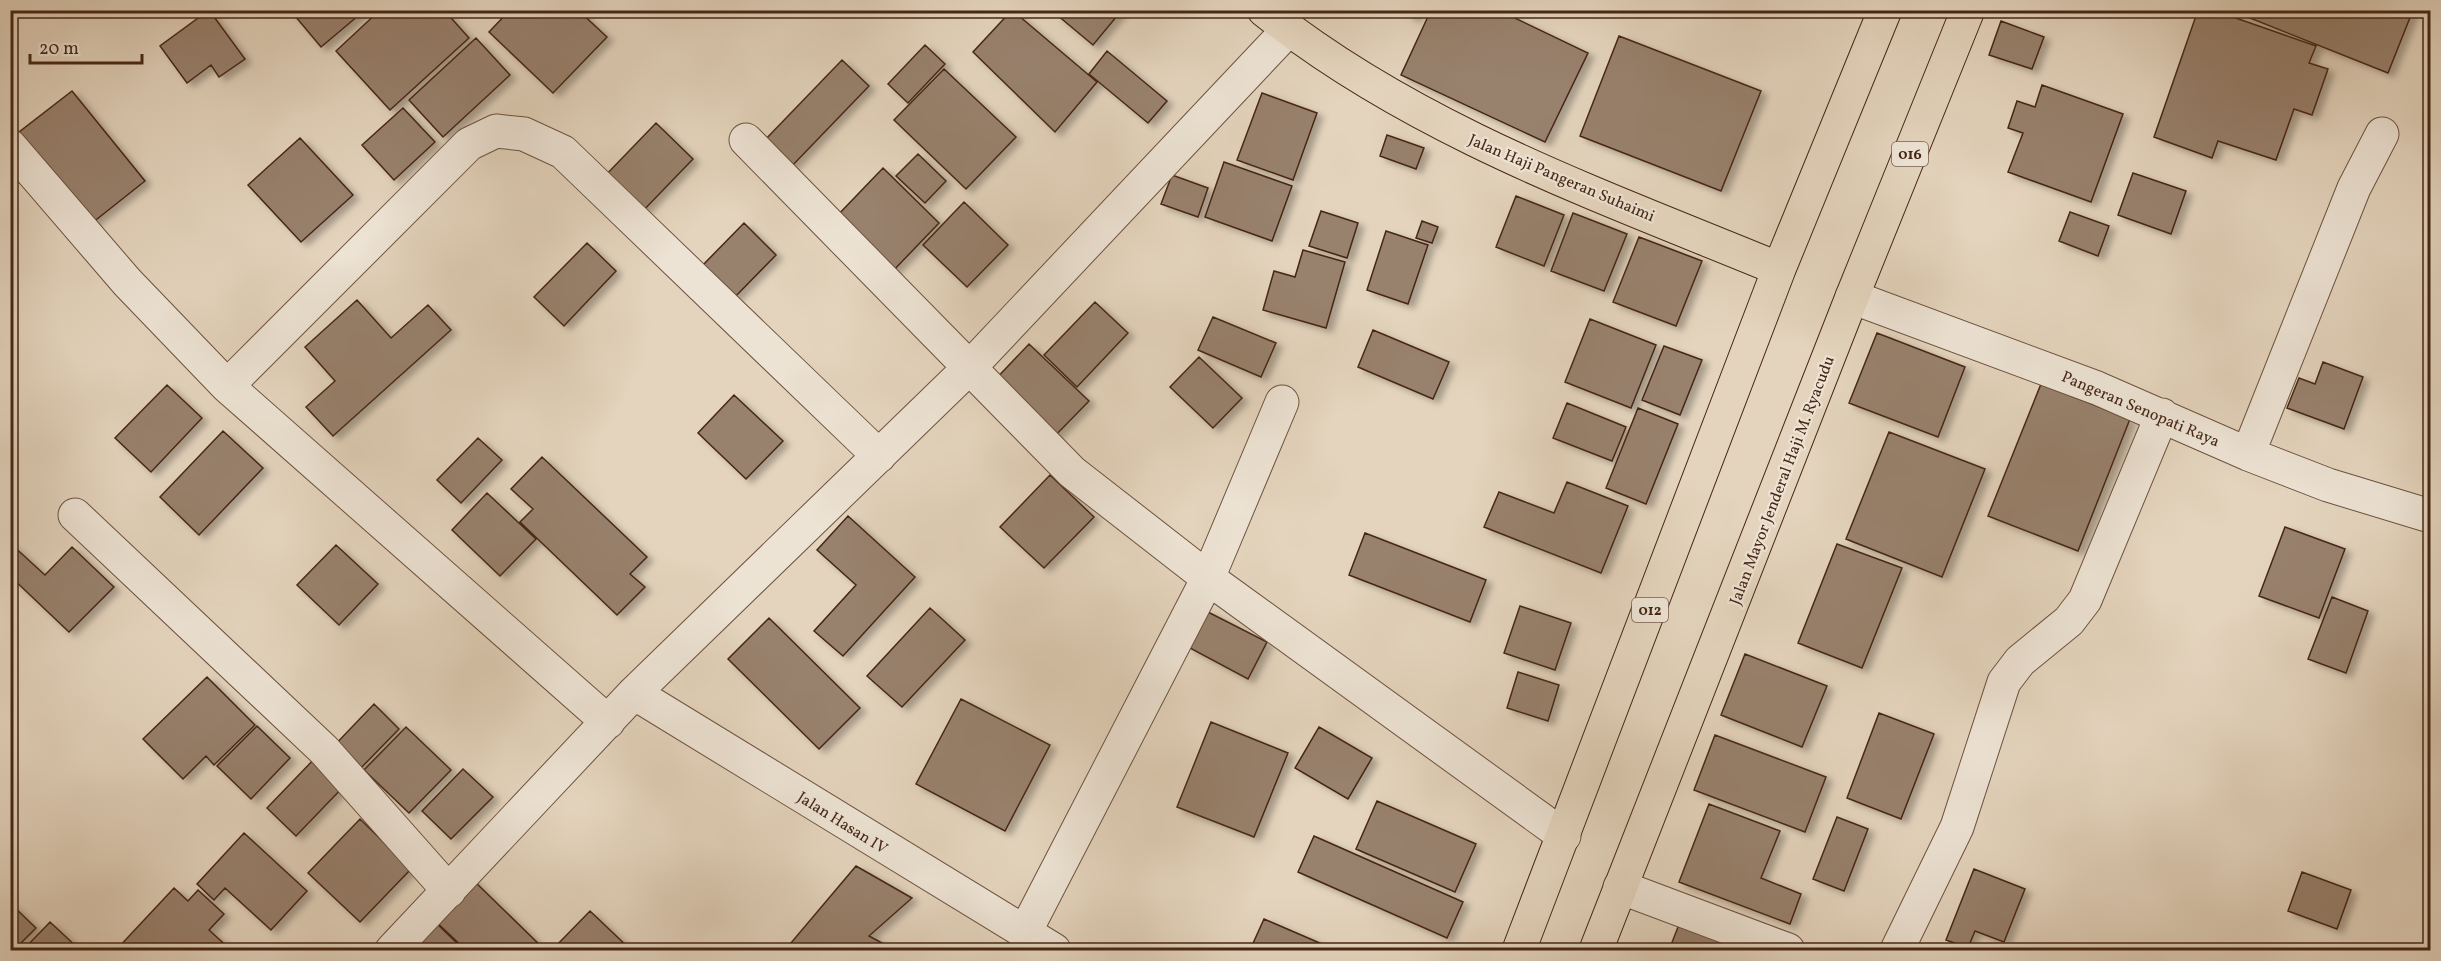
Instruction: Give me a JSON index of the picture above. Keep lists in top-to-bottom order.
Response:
{
  "streets": {
    "main road": [
      "016",
      "Jalan Haji Pangeran Suhaimi",
      "Jalan Mayor Jenderal Haji M. Ryacudu",
      "012"
    ],
    "street": ["Pangeran Senopati Raya", "Jalan Hasan IV"]
  },
  "crossings": [
    ["Jalan Haji Pangeran Suhaimi", "012"],
    ["Pangeran Senopati Raya", "Jalan Mayor Jenderal Haji M. Ryacudu"]
  ],
  "scale_bar": "20 m"
}
